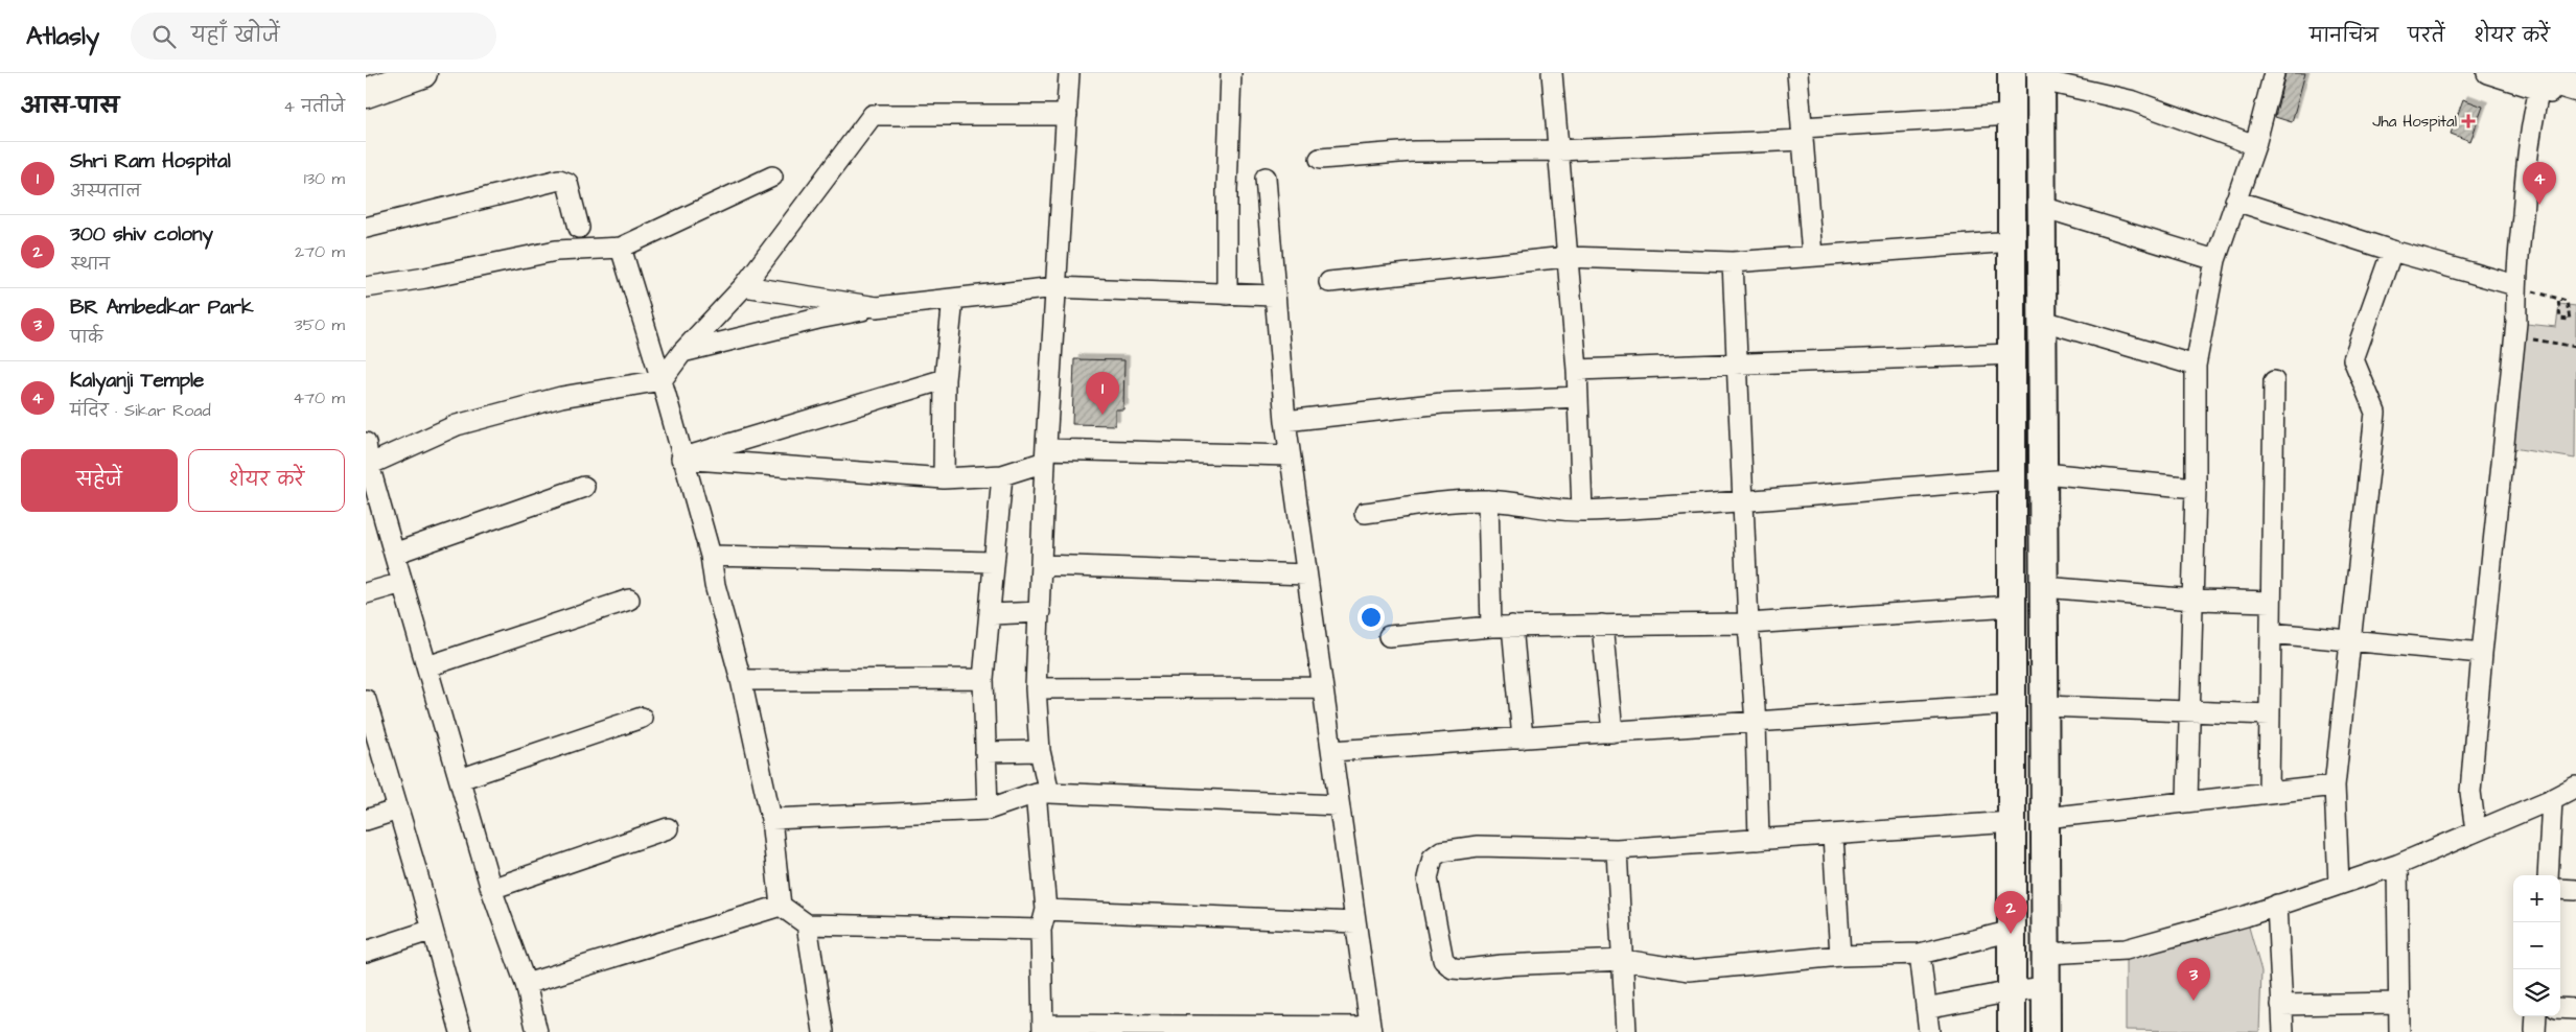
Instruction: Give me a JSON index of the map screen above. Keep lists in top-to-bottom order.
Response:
{
  "places": {
    "health": ["Jha Hospital"]
  },
  "page": {
    "header": "Atlasly",
    "search": "यहाँ खोजें",
    "nav": ["मानचित्र", "परतें", "शेयर करें"],
    "heading": ["आस-पास", "4 नतीजे"],
    "list": [
      {
        "mark": "1",
        "name": "Shri Ram Hospital",
        "note": "अस्पताल",
        "value": "130 m"
      },
      {
        "mark": "2",
        "name": "300 shiv colony",
        "note": "स्थान",
        "value": "270 m"
      },
      {
        "mark": "3",
        "name": "BR Ambedkar Park",
        "note": "पार्क",
        "value": "350 m"
      },
      {
        "mark": "4",
        "name": "Kalyanji Temple",
        "note": "मंदिर · Sikar Road",
        "value": "470 m"
      }
    ],
    "pins": [
      "4",
      "1",
      "2",
      "3"
    ],
    "buttons": ["सहेजें", "शेयर करें"],
    "map_buttons": ["+", "−"]
  }
}
